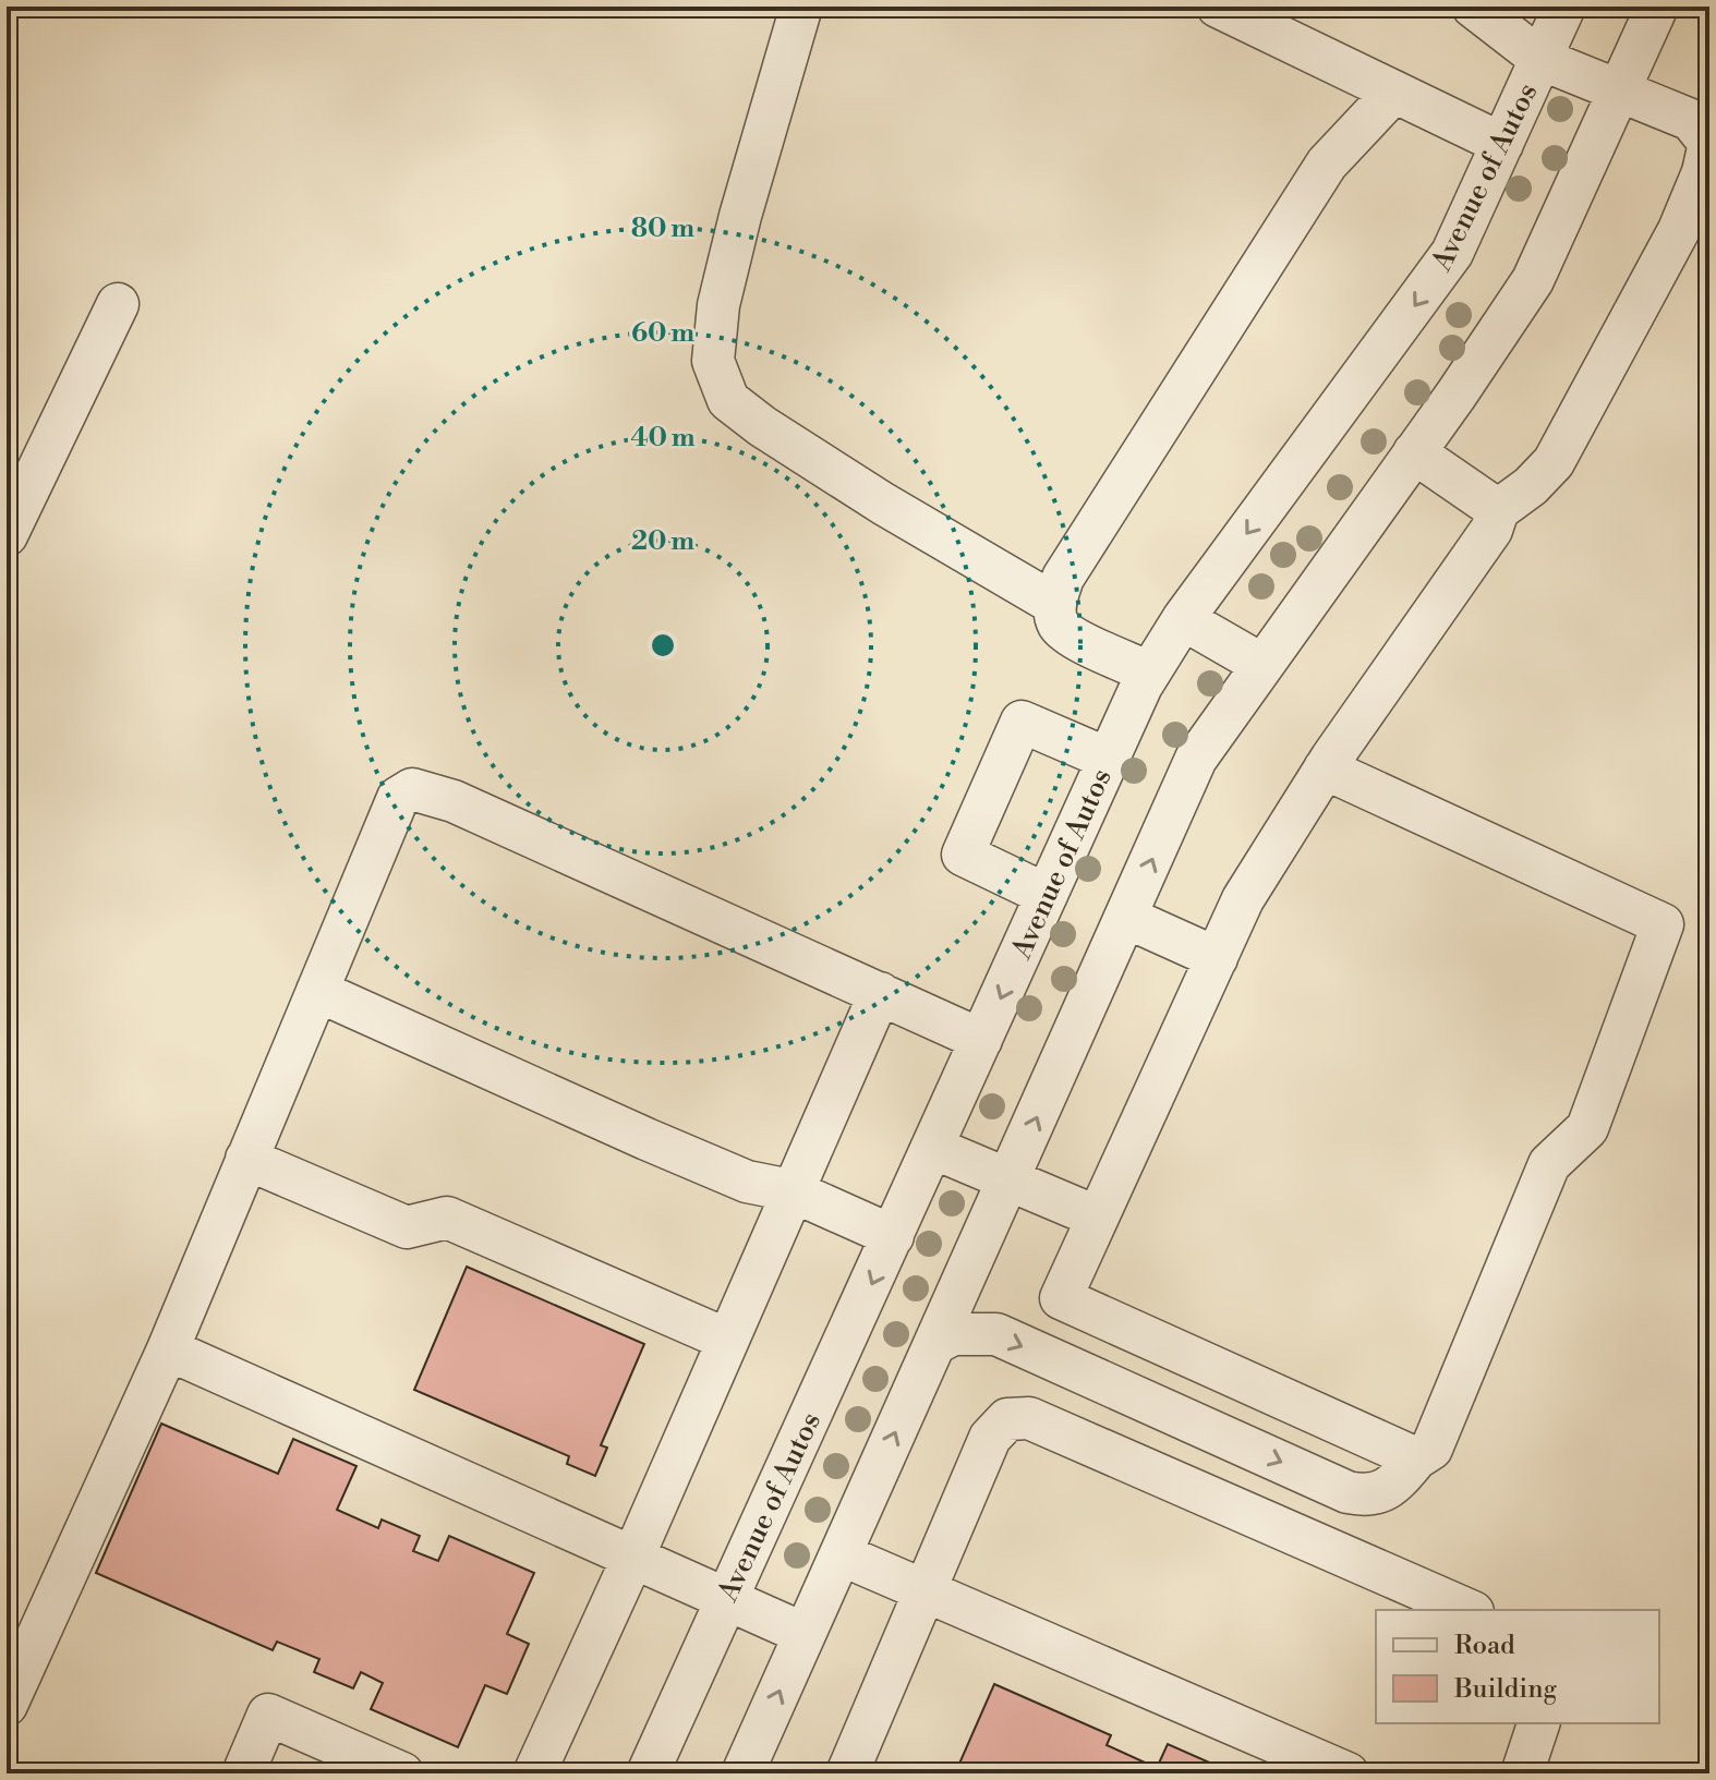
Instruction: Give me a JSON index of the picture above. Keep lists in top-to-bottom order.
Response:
{
  "streets": {
    "street": ["Avenue of Autos"]
  },
  "legend": ["Road", "Building"],
  "rings": [
    "80 m",
    "60 m",
    "40 m",
    "20 m"
  ]
}
